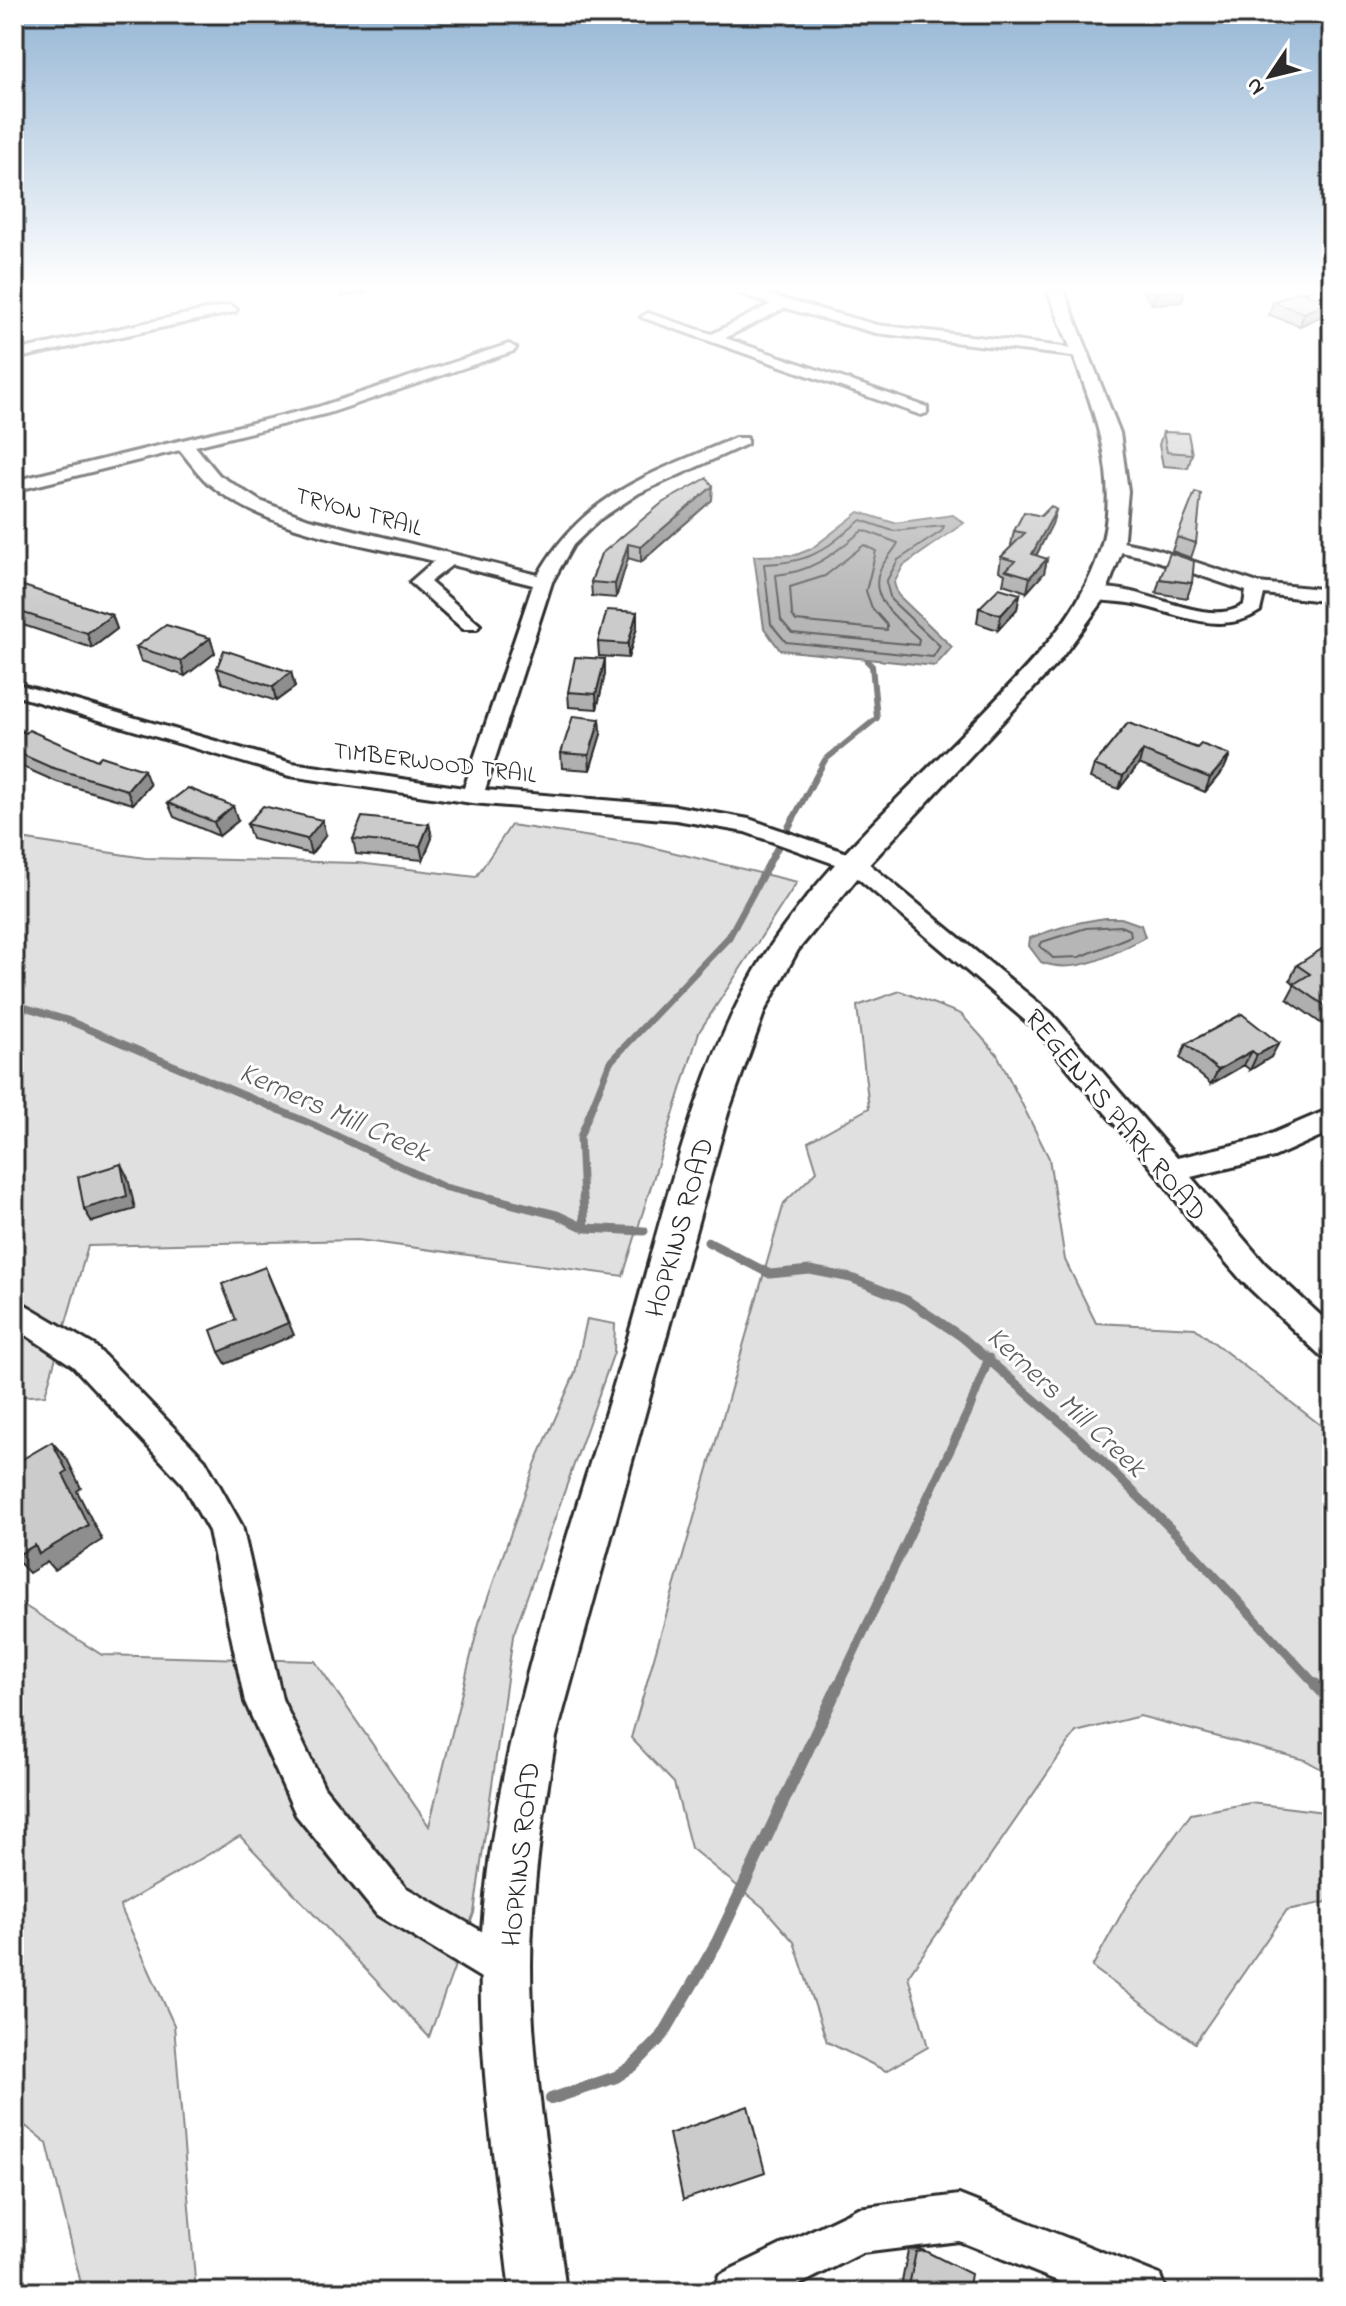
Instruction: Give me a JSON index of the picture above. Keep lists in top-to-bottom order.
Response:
{
  "streets": {
    "main road": ["HOPKINS ROAD"],
    "street": ["TRYON TRAIL", "TIMBERWOOD TRAIL", "REGENTS PARK ROAD"]
  },
  "crossings": [
    ["TIMBERWOOD TRAIL", "REGENTS PARK ROAD"],
    ["TIMBERWOOD TRAIL", "HOPKINS ROAD"],
    ["REGENTS PARK ROAD", "HOPKINS ROAD"]
  ],
  "water": ["Kerners Mill Creek"],
  "north": "bottom left"
}
